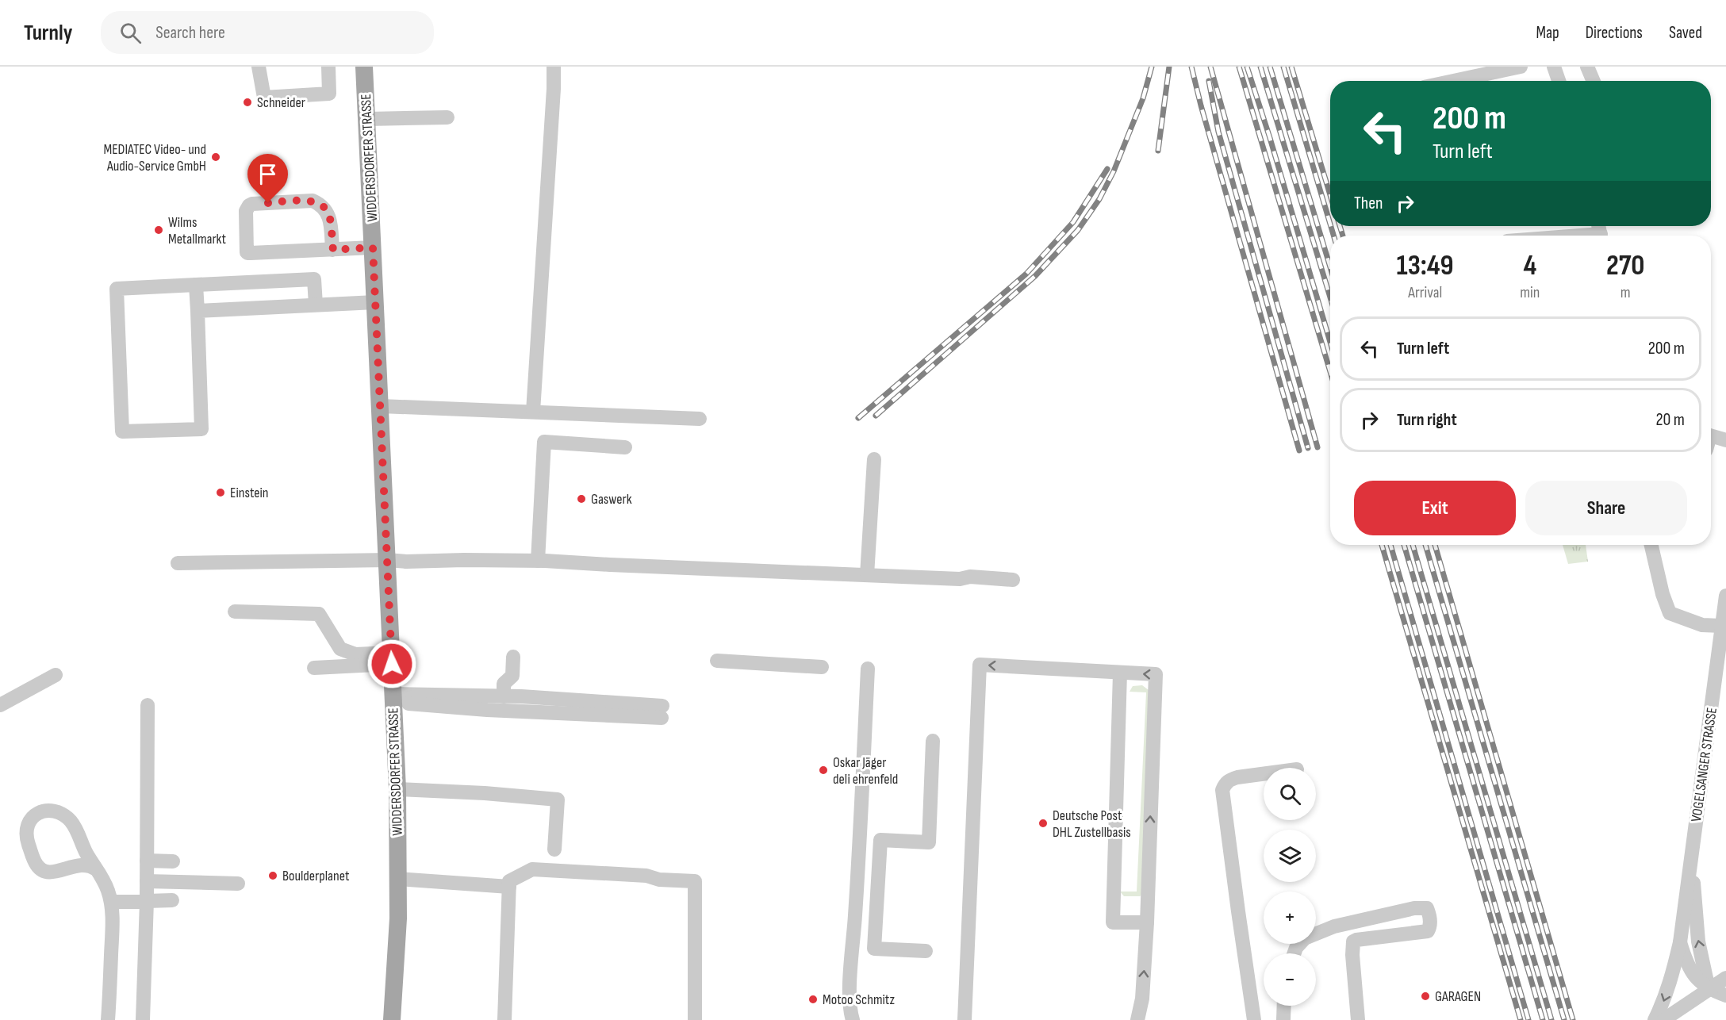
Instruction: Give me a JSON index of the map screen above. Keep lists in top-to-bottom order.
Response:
{
  "streets": {
    "main road": ["WIDDERSDORFER STRASSE"],
    "street": ["VOGELSANGER STRASSE"]
  },
  "places": [
    "Schneider",
    "MEDIATEC Video- und Audio-Service GmbH",
    "Wilms Metallmarkt",
    "Einstein",
    "Gaswerk",
    "Oskar Jäger deli ehrenfeld",
    "Deutsche Post DHL Zustellbasis",
    "Boulderplanet",
    "GARAGEN",
    "Motoo Schmitz"
  ],
  "page": {
    "header": "Turnly",
    "search": "Search here",
    "nav": ["Map", "Directions", "Saved"],
    "turn": ["200 m", "Turn left"],
    "then": "Then",
    "eta": [
      "13:49",
      "Arrival",
      "4",
      "min",
      "270",
      "m"
    ],
    "list": [
      {
        "name": "Turn left",
        "value": "200 m"
      },
      {
        "name": "Turn right",
        "value": "20 m"
      }
    ],
    "buttons": ["Exit", "Share"],
    "map_buttons": ["+", "−"]
  }
}
